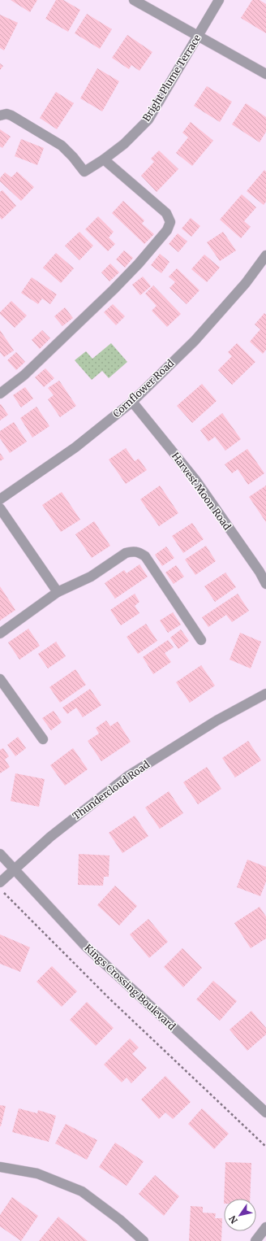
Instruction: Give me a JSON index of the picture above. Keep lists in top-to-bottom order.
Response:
{
  "streets": {
    "street": [
      "Bright Plume Terrace",
      "Cornflower Road",
      "Harvest Moon Road",
      "Thundercloud Road",
      "Kings Crossing Boulevard"
    ]
  },
  "crossings": [
    ["Cornflower Road", "Harvest Moon Road"],
    ["Thundercloud Road", "Kings Crossing Boulevard"]
  ],
  "north": "bottom left"
}
